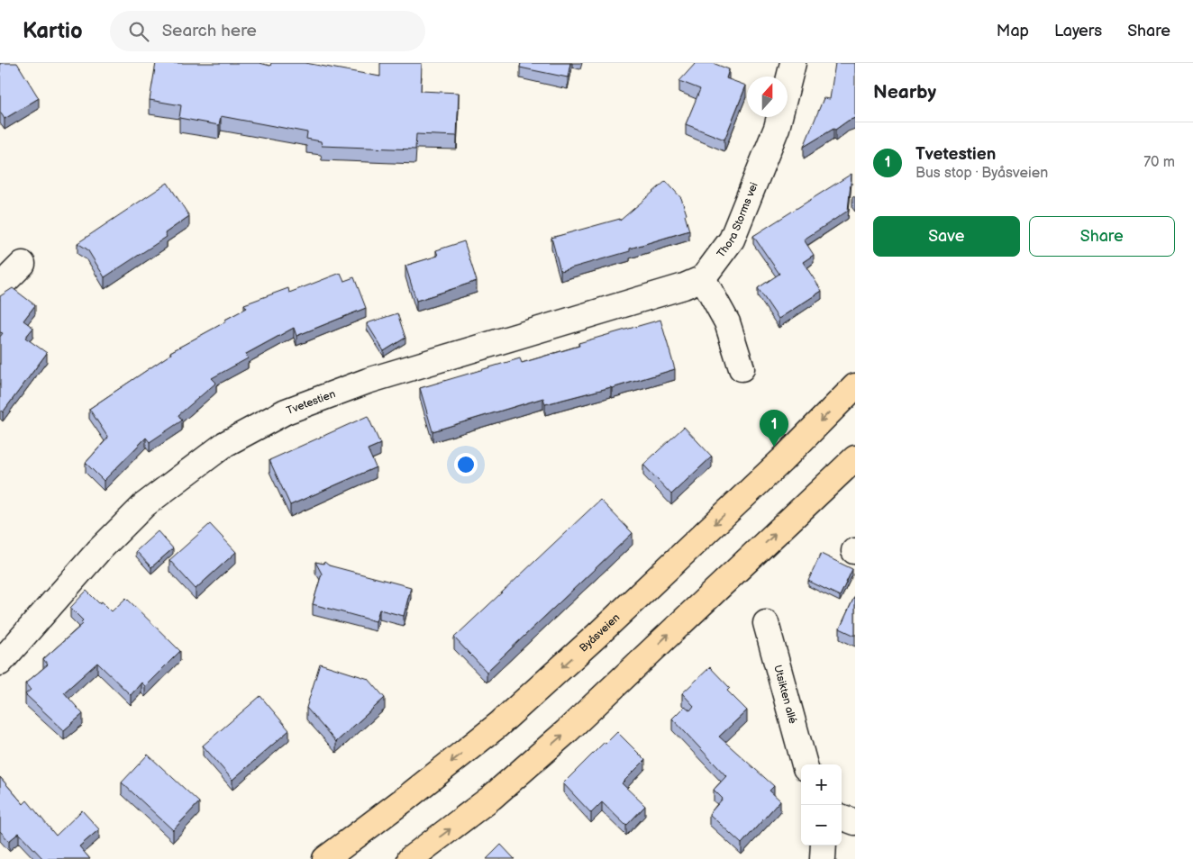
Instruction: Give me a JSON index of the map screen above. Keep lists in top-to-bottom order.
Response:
{
  "streets": {
    "main road": ["Byåsveien"],
    "street": ["Thora Storms vei", "Tvetestien", "Utsikten allé"]
  },
  "crossings": [
    ["Thora Storms vei", "Tvetestien"]
  ],
  "north": "top",
  "page": {
    "header": "Kartio",
    "search": "Search here",
    "nav": ["Map", "Layers", "Share"],
    "heading": "Nearby",
    "list": [
      {
        "mark": "1",
        "name": "Tvetestien",
        "note": "Bus stop · Byåsveien",
        "value": "70 m"
      }
    ],
    "buttons": ["Save", "Share"],
    "pins": "1",
    "map_buttons": ["+", "−"]
  }
}
